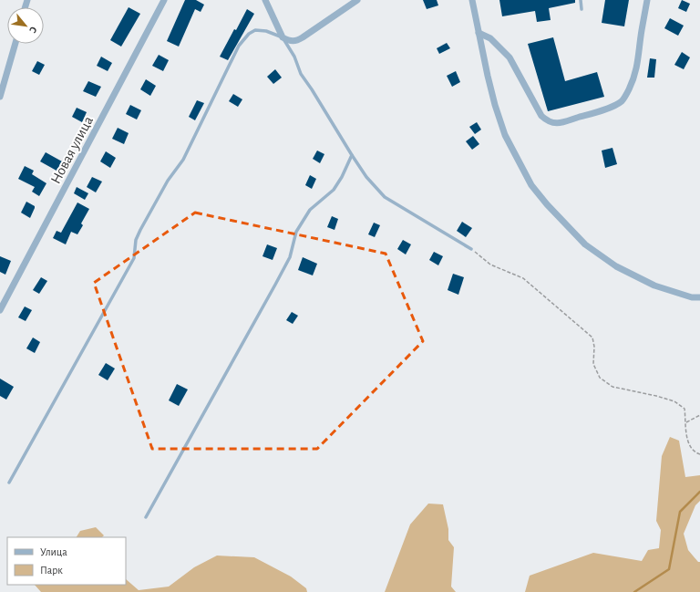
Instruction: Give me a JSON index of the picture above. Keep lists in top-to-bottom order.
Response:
{
  "streets": {
    "street": ["Новая улица"]
  },
  "legend": ["Улица", "Парк"],
  "north": "bottom right"
}
